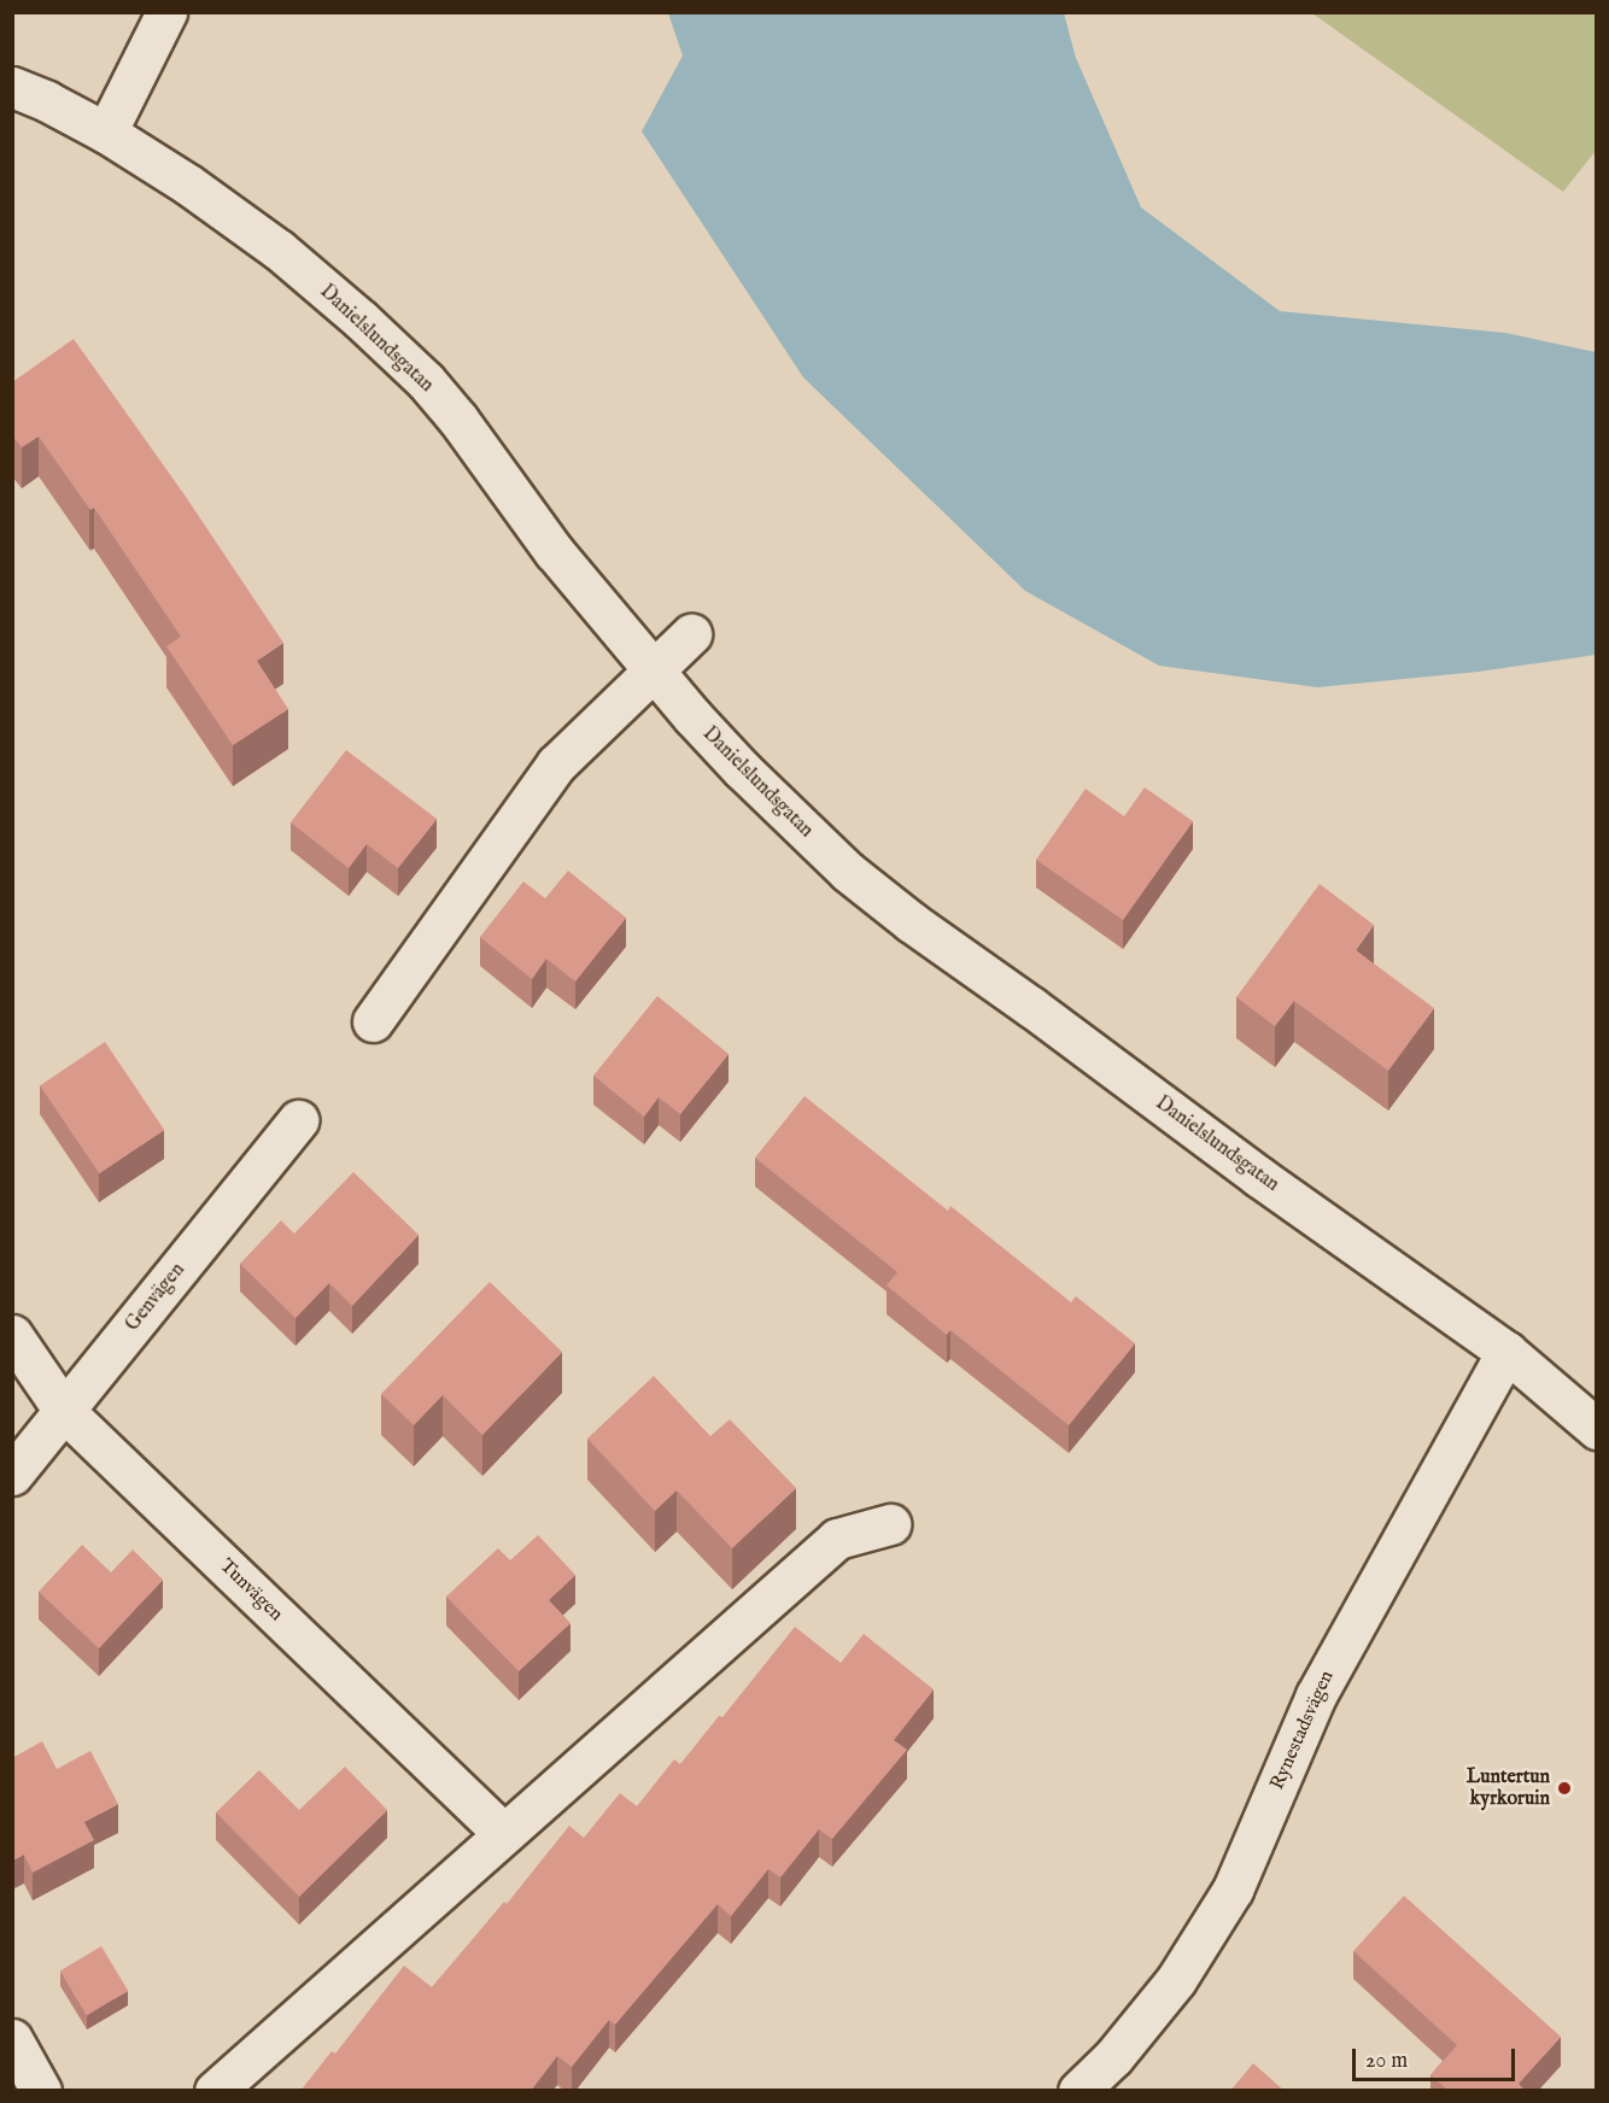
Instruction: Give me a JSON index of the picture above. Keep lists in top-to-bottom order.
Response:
{
  "streets": {
    "street": [
      "Danielslundsgatan",
      "Genvägen",
      "Tunvägen",
      "Rynestadsvägen"
    ]
  },
  "crossings": [
    ["Danielslundsgatan", "Rynestadsvägen"],
    ["Genvägen", "Tunvägen"]
  ],
  "places": ["Luntertun kyrkoruin"],
  "scale_bar": "20 m"
}
